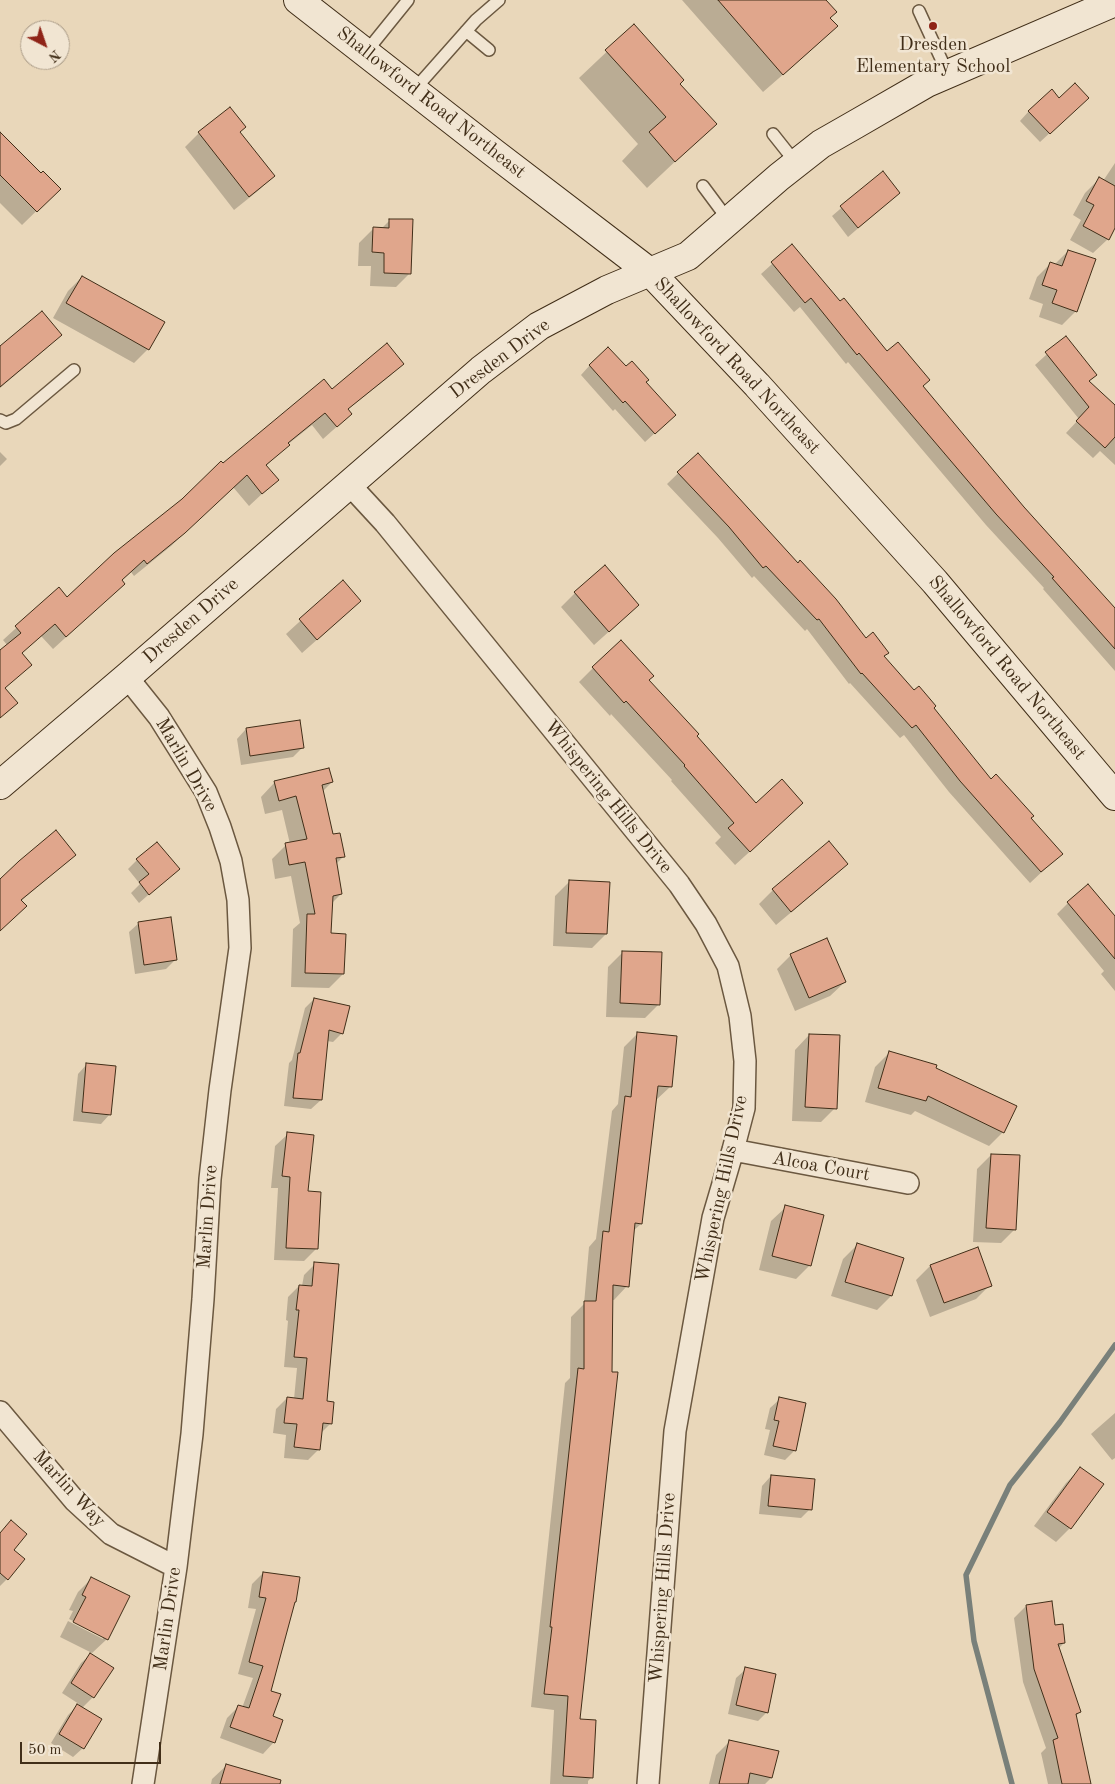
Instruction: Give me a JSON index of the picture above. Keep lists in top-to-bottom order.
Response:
{
  "streets": {
    "street": [
      "Shallowford Road Northeast",
      "Dresden Drive",
      "Marlin Drive",
      "Whispering Hills Drive",
      "Alcoa Court",
      "Marlin Way"
    ]
  },
  "crossings": [
    ["Shallowford Road Northeast", "Dresden Drive"],
    ["Dresden Drive", "Marlin Drive"],
    ["Dresden Drive", "Whispering Hills Drive"],
    ["Marlin Drive", "Marlin Way"],
    ["Whispering Hills Drive", "Alcoa Court"]
  ],
  "places": ["Dresden Elementary School"],
  "scale_bar": "50 m",
  "north": "bottom right"
}
